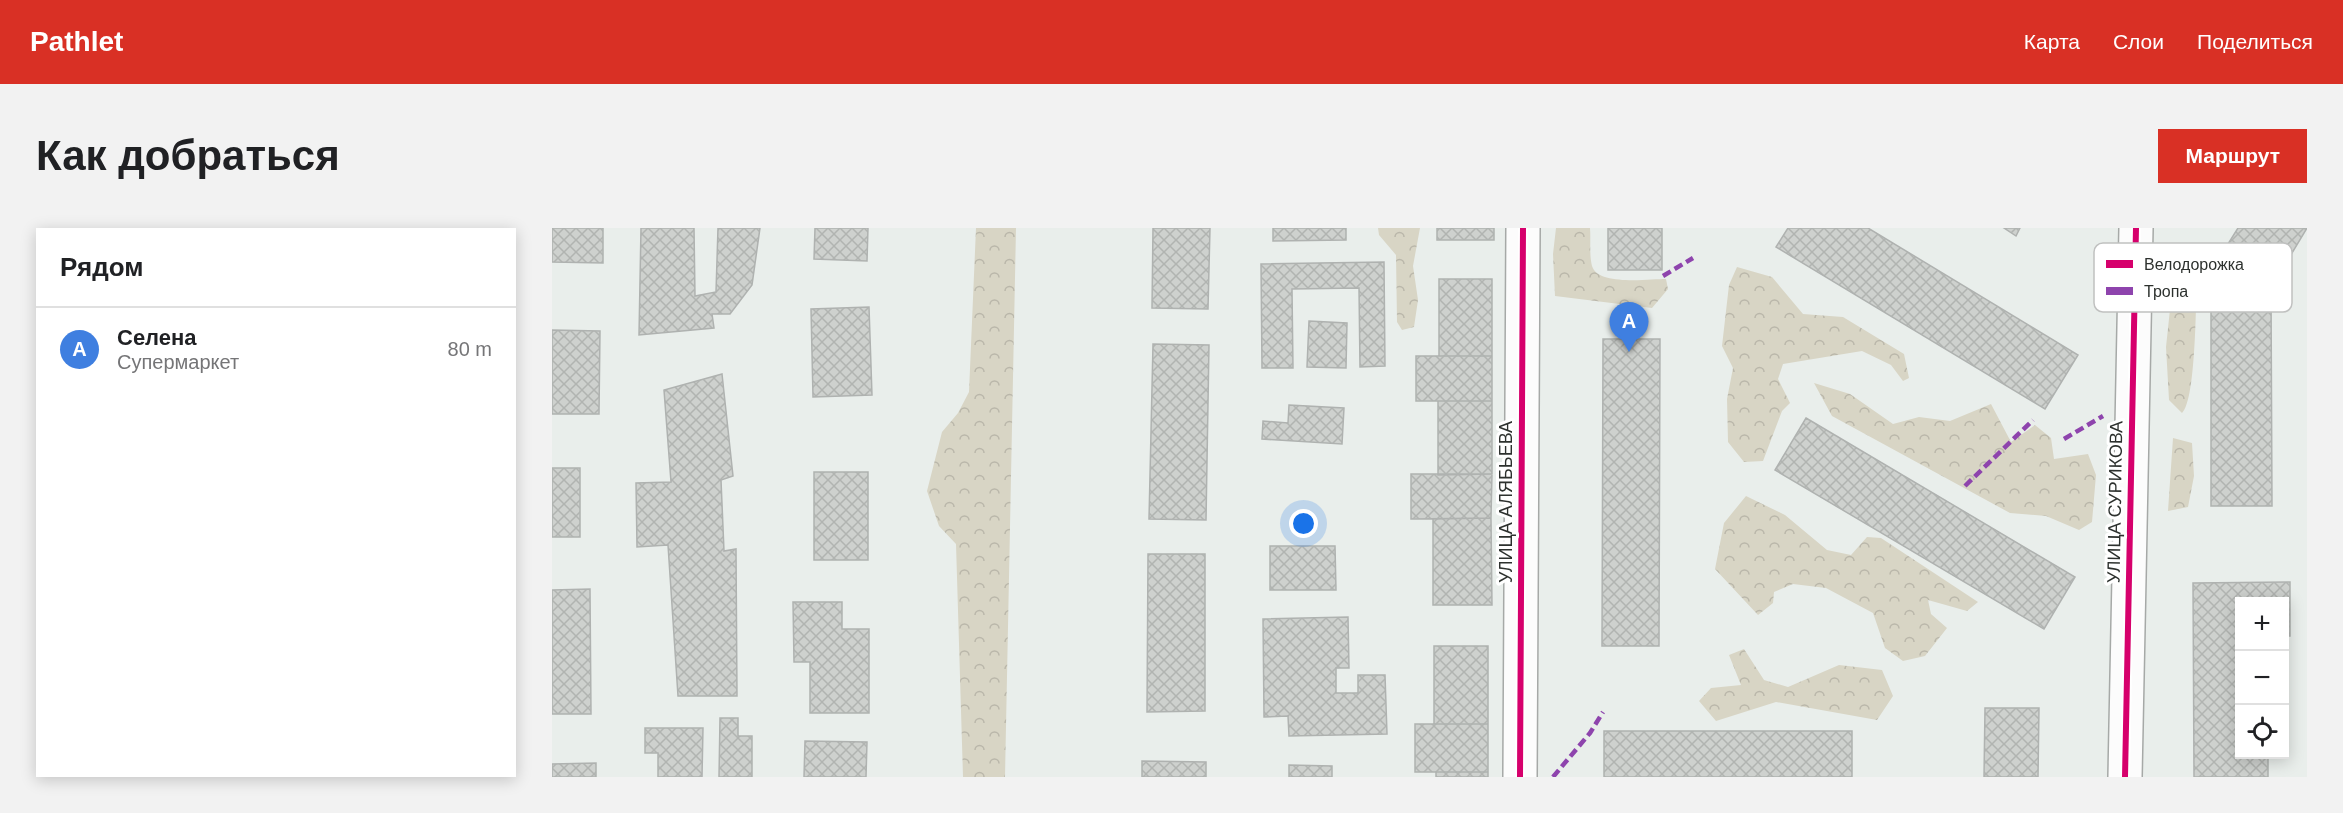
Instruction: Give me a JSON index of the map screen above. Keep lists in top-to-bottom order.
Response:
{
  "streets": {
    "street": ["УЛИЦА АЛЯБЬЕВА", "УЛИЦА СУРИКОВА"]
  },
  "legend": ["Велодорожка", "Тропа"],
  "page": {
    "header": "Pathlet",
    "nav": ["Карта", "Слои", "Поделиться"],
    "buttons": "Маршрут",
    "title": "Как добраться",
    "heading": "Рядом",
    "pins": "A",
    "list": [
      {
        "mark": "A",
        "name": "Селена",
        "note": "Супермаркет",
        "value": "80 m"
      }
    ],
    "map_buttons": ["+", "−"]
  }
}
